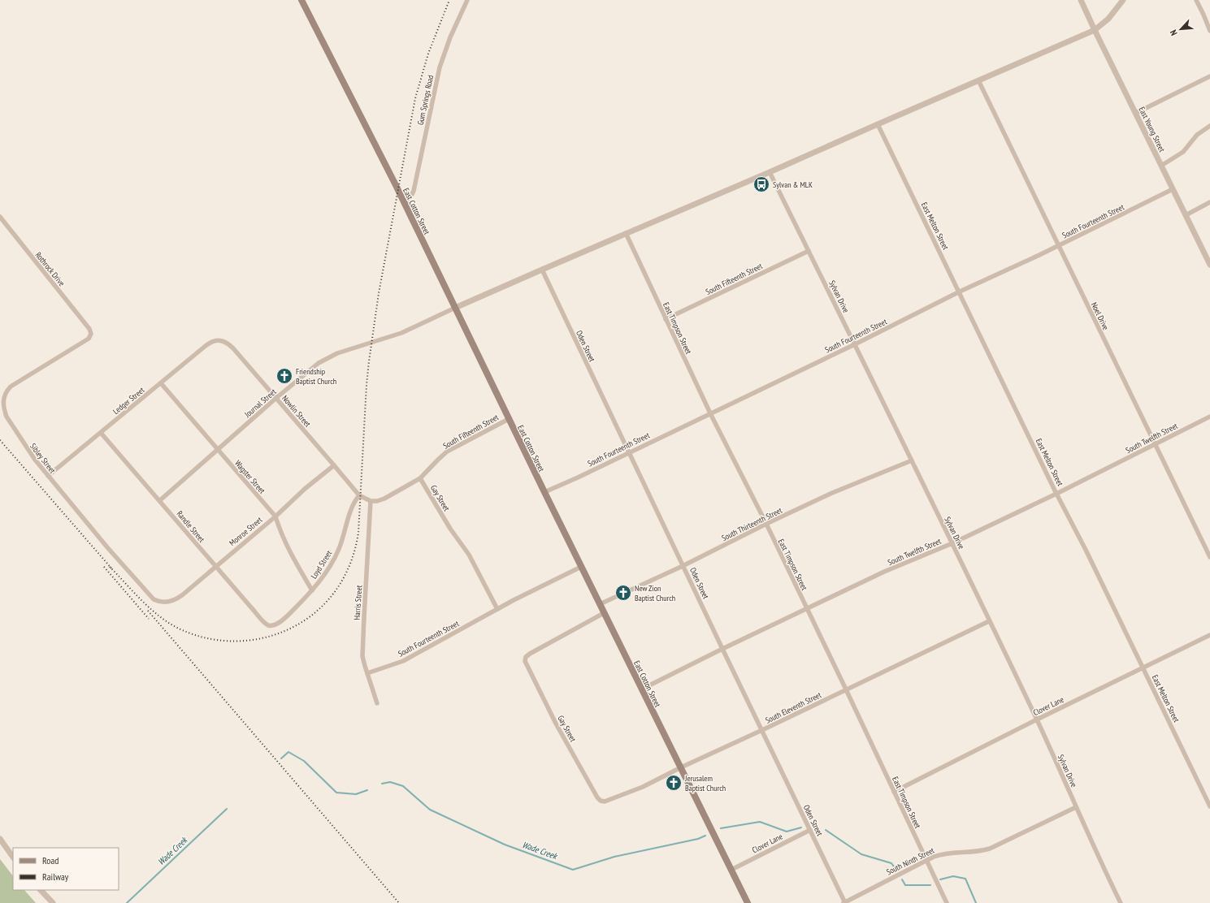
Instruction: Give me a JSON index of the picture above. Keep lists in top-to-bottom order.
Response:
{
  "streets": {
    "main road": ["East Cotton Street"],
    "street": [
      "Gum Springs Road",
      "East Young Street",
      "South Fourteenth Street",
      "East Melton Street",
      "Rothrock Drive",
      "South Fifteenth Street",
      "Sylvan Drive",
      "Noel Drive",
      "East Timpson Street",
      "Oden Street",
      "Ledger Street",
      "Journal Street",
      "Nowlin Street",
      "South Twelfth Street",
      "Sibley Street",
      "Wagster Street",
      "Gay Street",
      "South Thirteenth Street",
      "Randle Street",
      "Monroe Street",
      "Loyd Street",
      "Harris Street",
      "Clover Lane",
      "South Eleventh Street",
      "South Ninth Street"
    ]
  },
  "crossings": [
    ["Gum Springs Road", "East Cotton Street"],
    ["East Young Street", "South Fourteenth Street"],
    ["East Cotton Street", "South Fourteenth Street"],
    ["East Cotton Street", "South Fifteenth Street"],
    ["East Cotton Street", "Journal Street"],
    ["East Cotton Street", "South Twelfth Street"],
    ["East Cotton Street", "Gay Street"],
    ["East Cotton Street", "South Thirteenth Street"],
    ["East Cotton Street", "Clover Lane"],
    ["East Cotton Street", "South Eleventh Street"],
    ["South Fourteenth Street", "East Melton Street"],
    ["South Fourteenth Street", "Sylvan Drive"],
    ["South Fourteenth Street", "Noel Drive"],
    ["South Fourteenth Street", "East Timpson Street"],
    ["South Fourteenth Street", "Oden Street"],
    ["South Fourteenth Street", "Gay Street"],
    ["South Fourteenth Street", "Harris Street"],
    ["East Melton Street", "South Twelfth Street"],
    ["East Melton Street", "Clover Lane"],
    ["Rothrock Drive", "Sibley Street"],
    ["South Fifteenth Street", "Sylvan Drive"],
    ["South Fifteenth Street", "East Timpson Street"],
    ["South Fifteenth Street", "Gay Street"],
    ["South Fifteenth Street", "Harris Street"],
    ["Sylvan Drive", "South Twelfth Street"],
    ["Sylvan Drive", "South Thirteenth Street"],
    ["Sylvan Drive", "Clover Lane"],
    ["Sylvan Drive", "South Eleventh Street"],
    ["Sylvan Drive", "South Ninth Street"],
    ["Noel Drive", "South Twelfth Street"],
    ["East Timpson Street", "South Twelfth Street"],
    ["East Timpson Street", "South Thirteenth Street"],
    ["East Timpson Street", "Clover Lane"],
    ["East Timpson Street", "South Eleventh Street"],
    ["East Timpson Street", "South Ninth Street"],
    ["Oden Street", "South Twelfth Street"],
    ["Oden Street", "South Thirteenth Street"],
    ["Oden Street", "Clover Lane"],
    ["Oden Street", "South Eleventh Street"],
    ["Oden Street", "South Ninth Street"],
    ["Ledger Street", "Nowlin Street"],
    ["Ledger Street", "Sibley Street"],
    ["Ledger Street", "Wagster Street"],
    ["Ledger Street", "Randle Street"],
    ["Journal Street", "Nowlin Street"],
    ["Journal Street", "Wagster Street"],
    ["Journal Street", "Randle Street"],
    ["Nowlin Street", "Monroe Street"],
    ["Nowlin Street", "Loyd Street"],
    ["Sibley Street", "Monroe Street"],
    ["Wagster Street", "Monroe Street"],
    ["Wagster Street", "Loyd Street"],
    ["Gay Street", "South Eleventh Street"],
    ["Randle Street", "Monroe Street"],
    ["Randle Street", "Loyd Street"]
  ],
  "water": ["Wade Creek"],
  "places": {
    "bus stop": ["Sylvan & MLK"],
    "church": ["Friendship Baptist Church", "New Zion Baptist Church", "Jerusalem Baptist Church"]
  },
  "legend": ["Road", "Railway"],
  "north": "bottom left"
}
